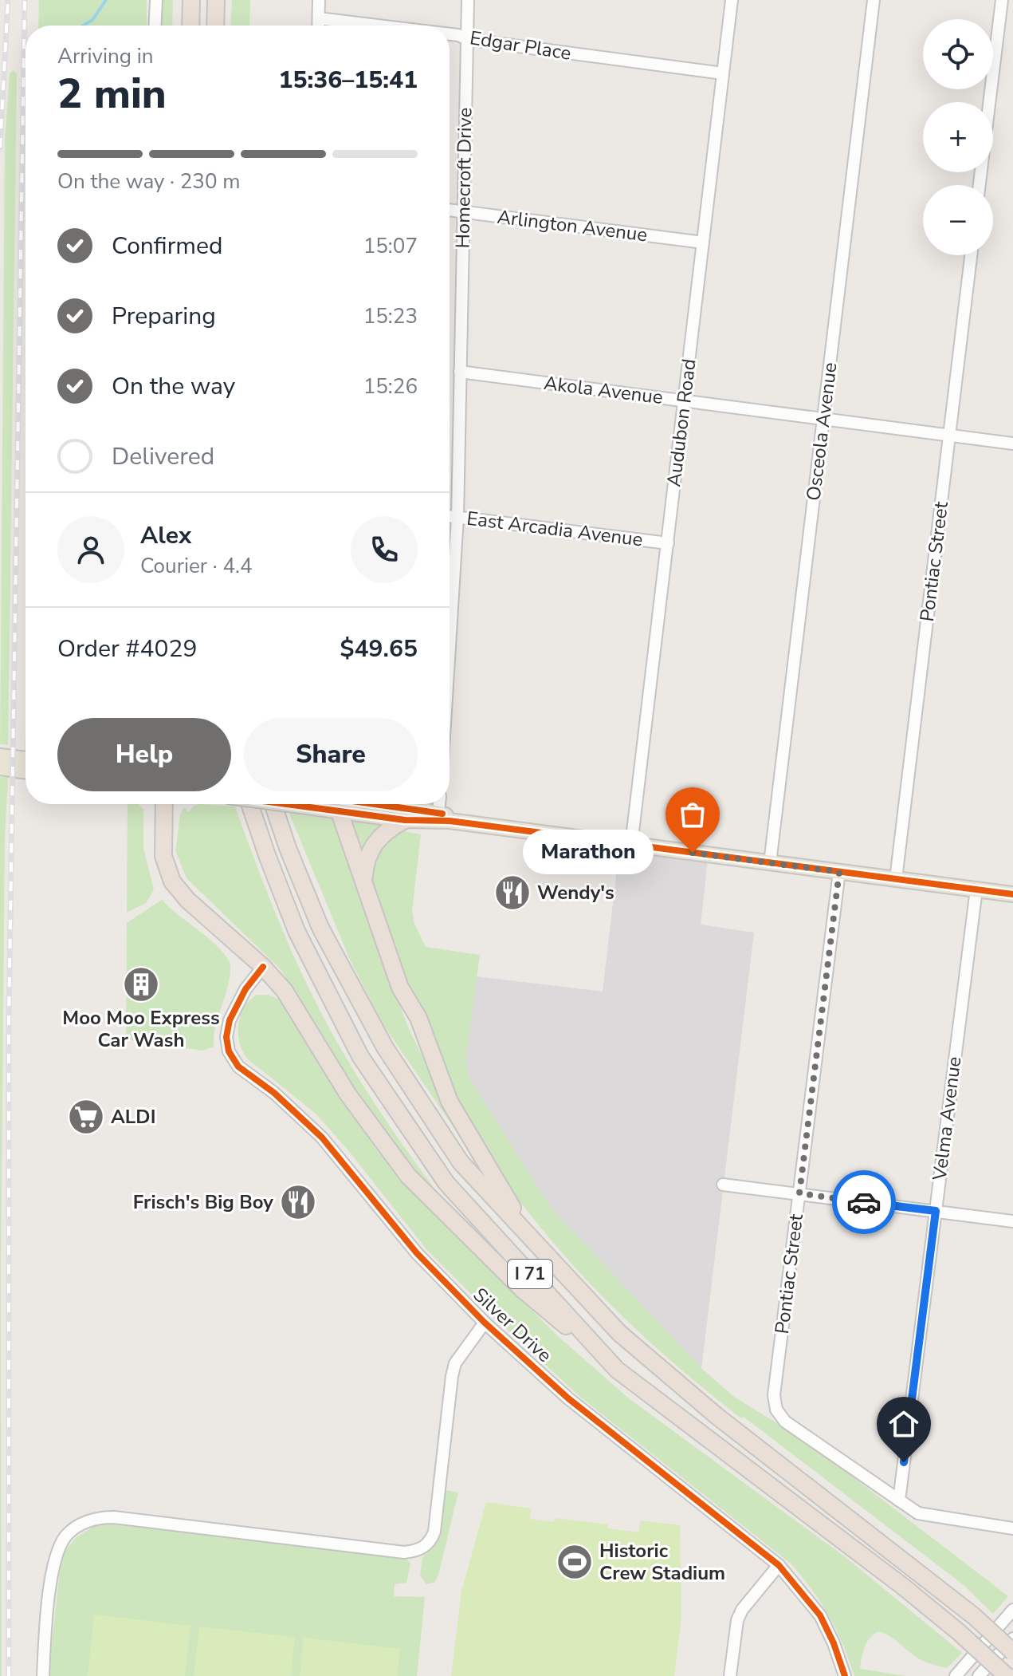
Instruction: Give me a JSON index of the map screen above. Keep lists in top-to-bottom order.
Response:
{
  "streets": {
    "highway": ["I 71"],
    "street": [
      "Edgar Place",
      "Homecroft Drive",
      "Arlington Avenue",
      "Akola Avenue",
      "Audubon Road",
      "Osceola Avenue",
      "East Arcadia Avenue",
      "Pontiac Street",
      "Velma Avenue",
      "Silver Drive"
    ]
  },
  "crossings": [
    ["Edgar Place", "Homecroft Drive"],
    ["Edgar Place", "Audubon Road"],
    ["Homecroft Drive", "Arlington Avenue"],
    ["Homecroft Drive", "Akola Avenue"],
    ["Homecroft Drive", "East Arcadia Avenue"],
    ["Arlington Avenue", "Audubon Road"],
    ["Akola Avenue", "Audubon Road"],
    ["Akola Avenue", "Osceola Avenue"],
    ["Akola Avenue", "Pontiac Street"],
    ["Audubon Road", "East Arcadia Avenue"],
    ["Pontiac Street", "Velma Avenue"]
  ],
  "places": {
    "other": ["Marathon"],
    "restaurant": ["Wendy's", "Frisch's Big Boy"],
    "building": ["Moo Moo Express Car Wash"],
    "supermarket": ["ALDI"],
    "sports": ["Historic Crew Stadium"]
  },
  "page": {
    "map_buttons": ["+", "−"],
    "heading": ["2 min", "Arriving in", "15:36–15:41"],
    "panel": [
      "Alex",
      "Courier · 4.4",
      "Order #4029",
      "$49.65"
    ],
    "bar": "On the way · 230 m",
    "list": [
      ["Confirmed", "15:07"],
      ["Preparing", "15:23"],
      ["On the way", "15:26"],
      "Delivered"
    ],
    "buttons": ["Help", "Share"],
    "bubble": "Marathon"
  }
}
